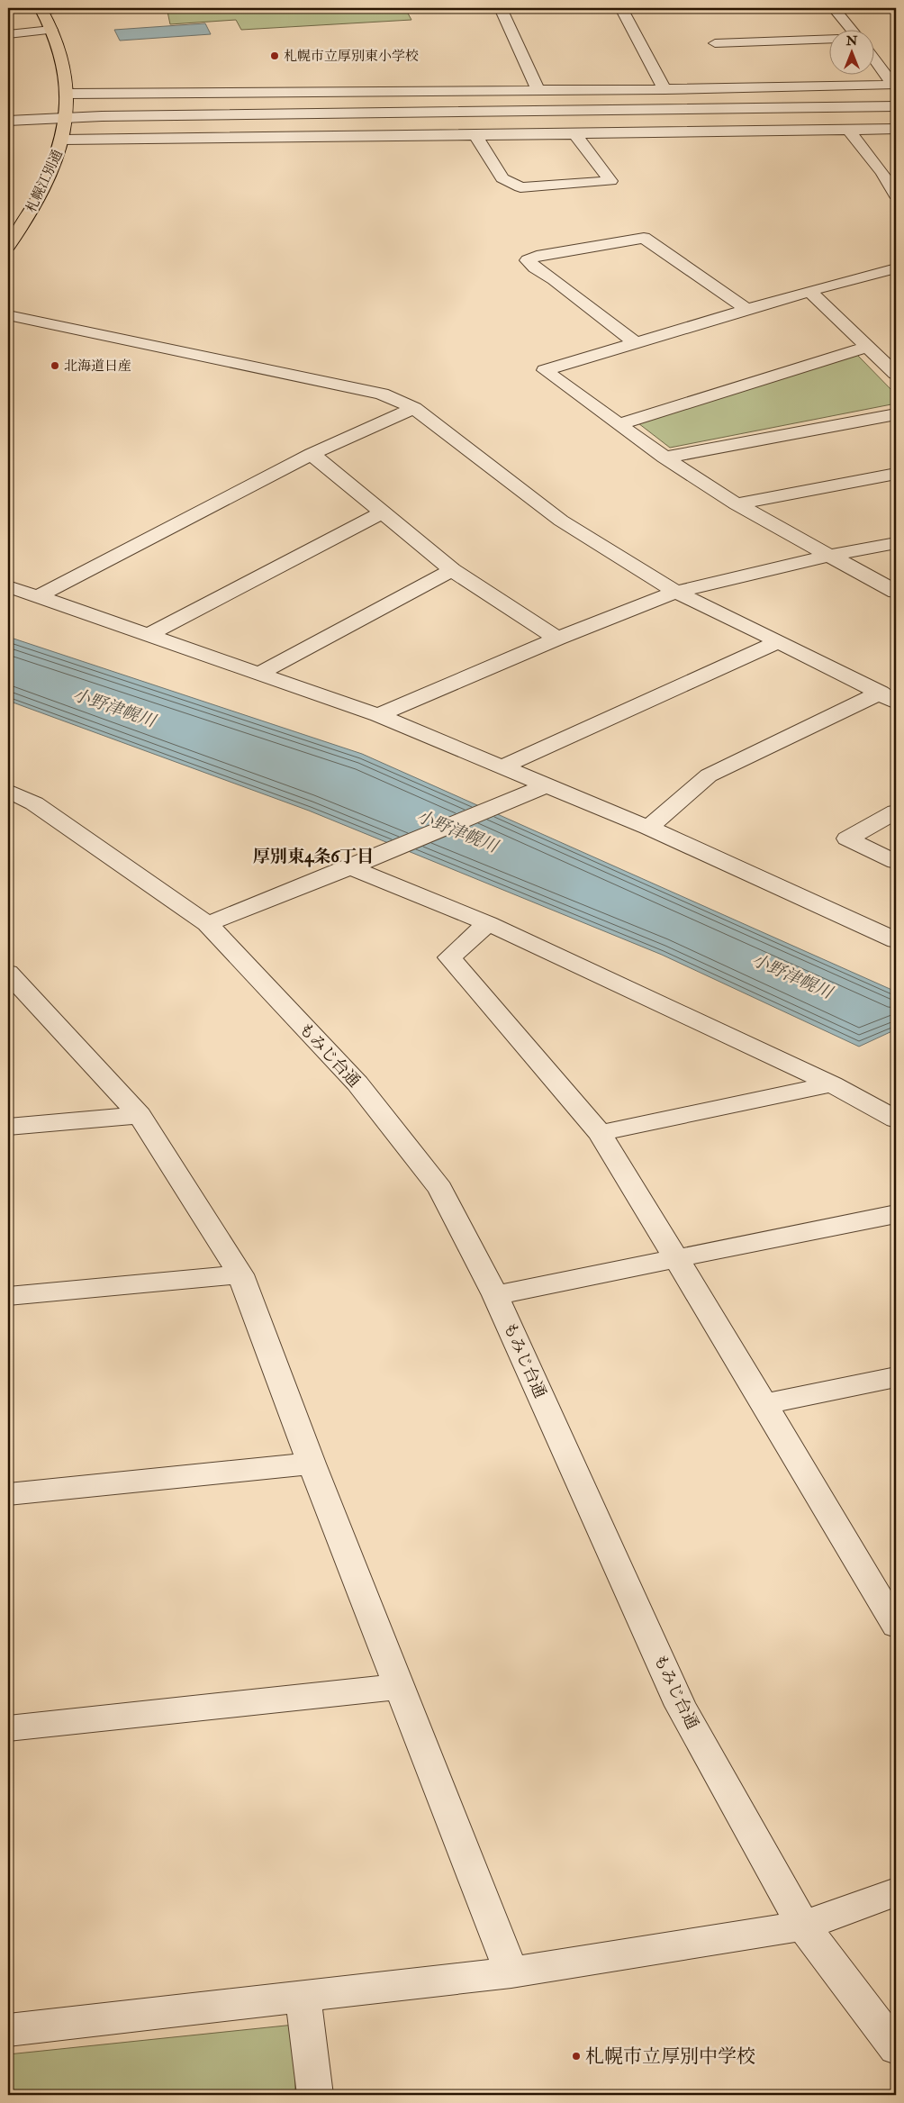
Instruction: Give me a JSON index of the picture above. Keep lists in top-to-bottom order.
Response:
{
  "streets": {
    "highway": ["札幌江別通"],
    "street": ["もみじ台通"]
  },
  "districts": ["厚別東4条6丁目"],
  "water": ["小野津幌川"],
  "places": ["札幌市立厚別東小学校", "北海道日産", "札幌市立厚別中学校"],
  "north": "top"
}
